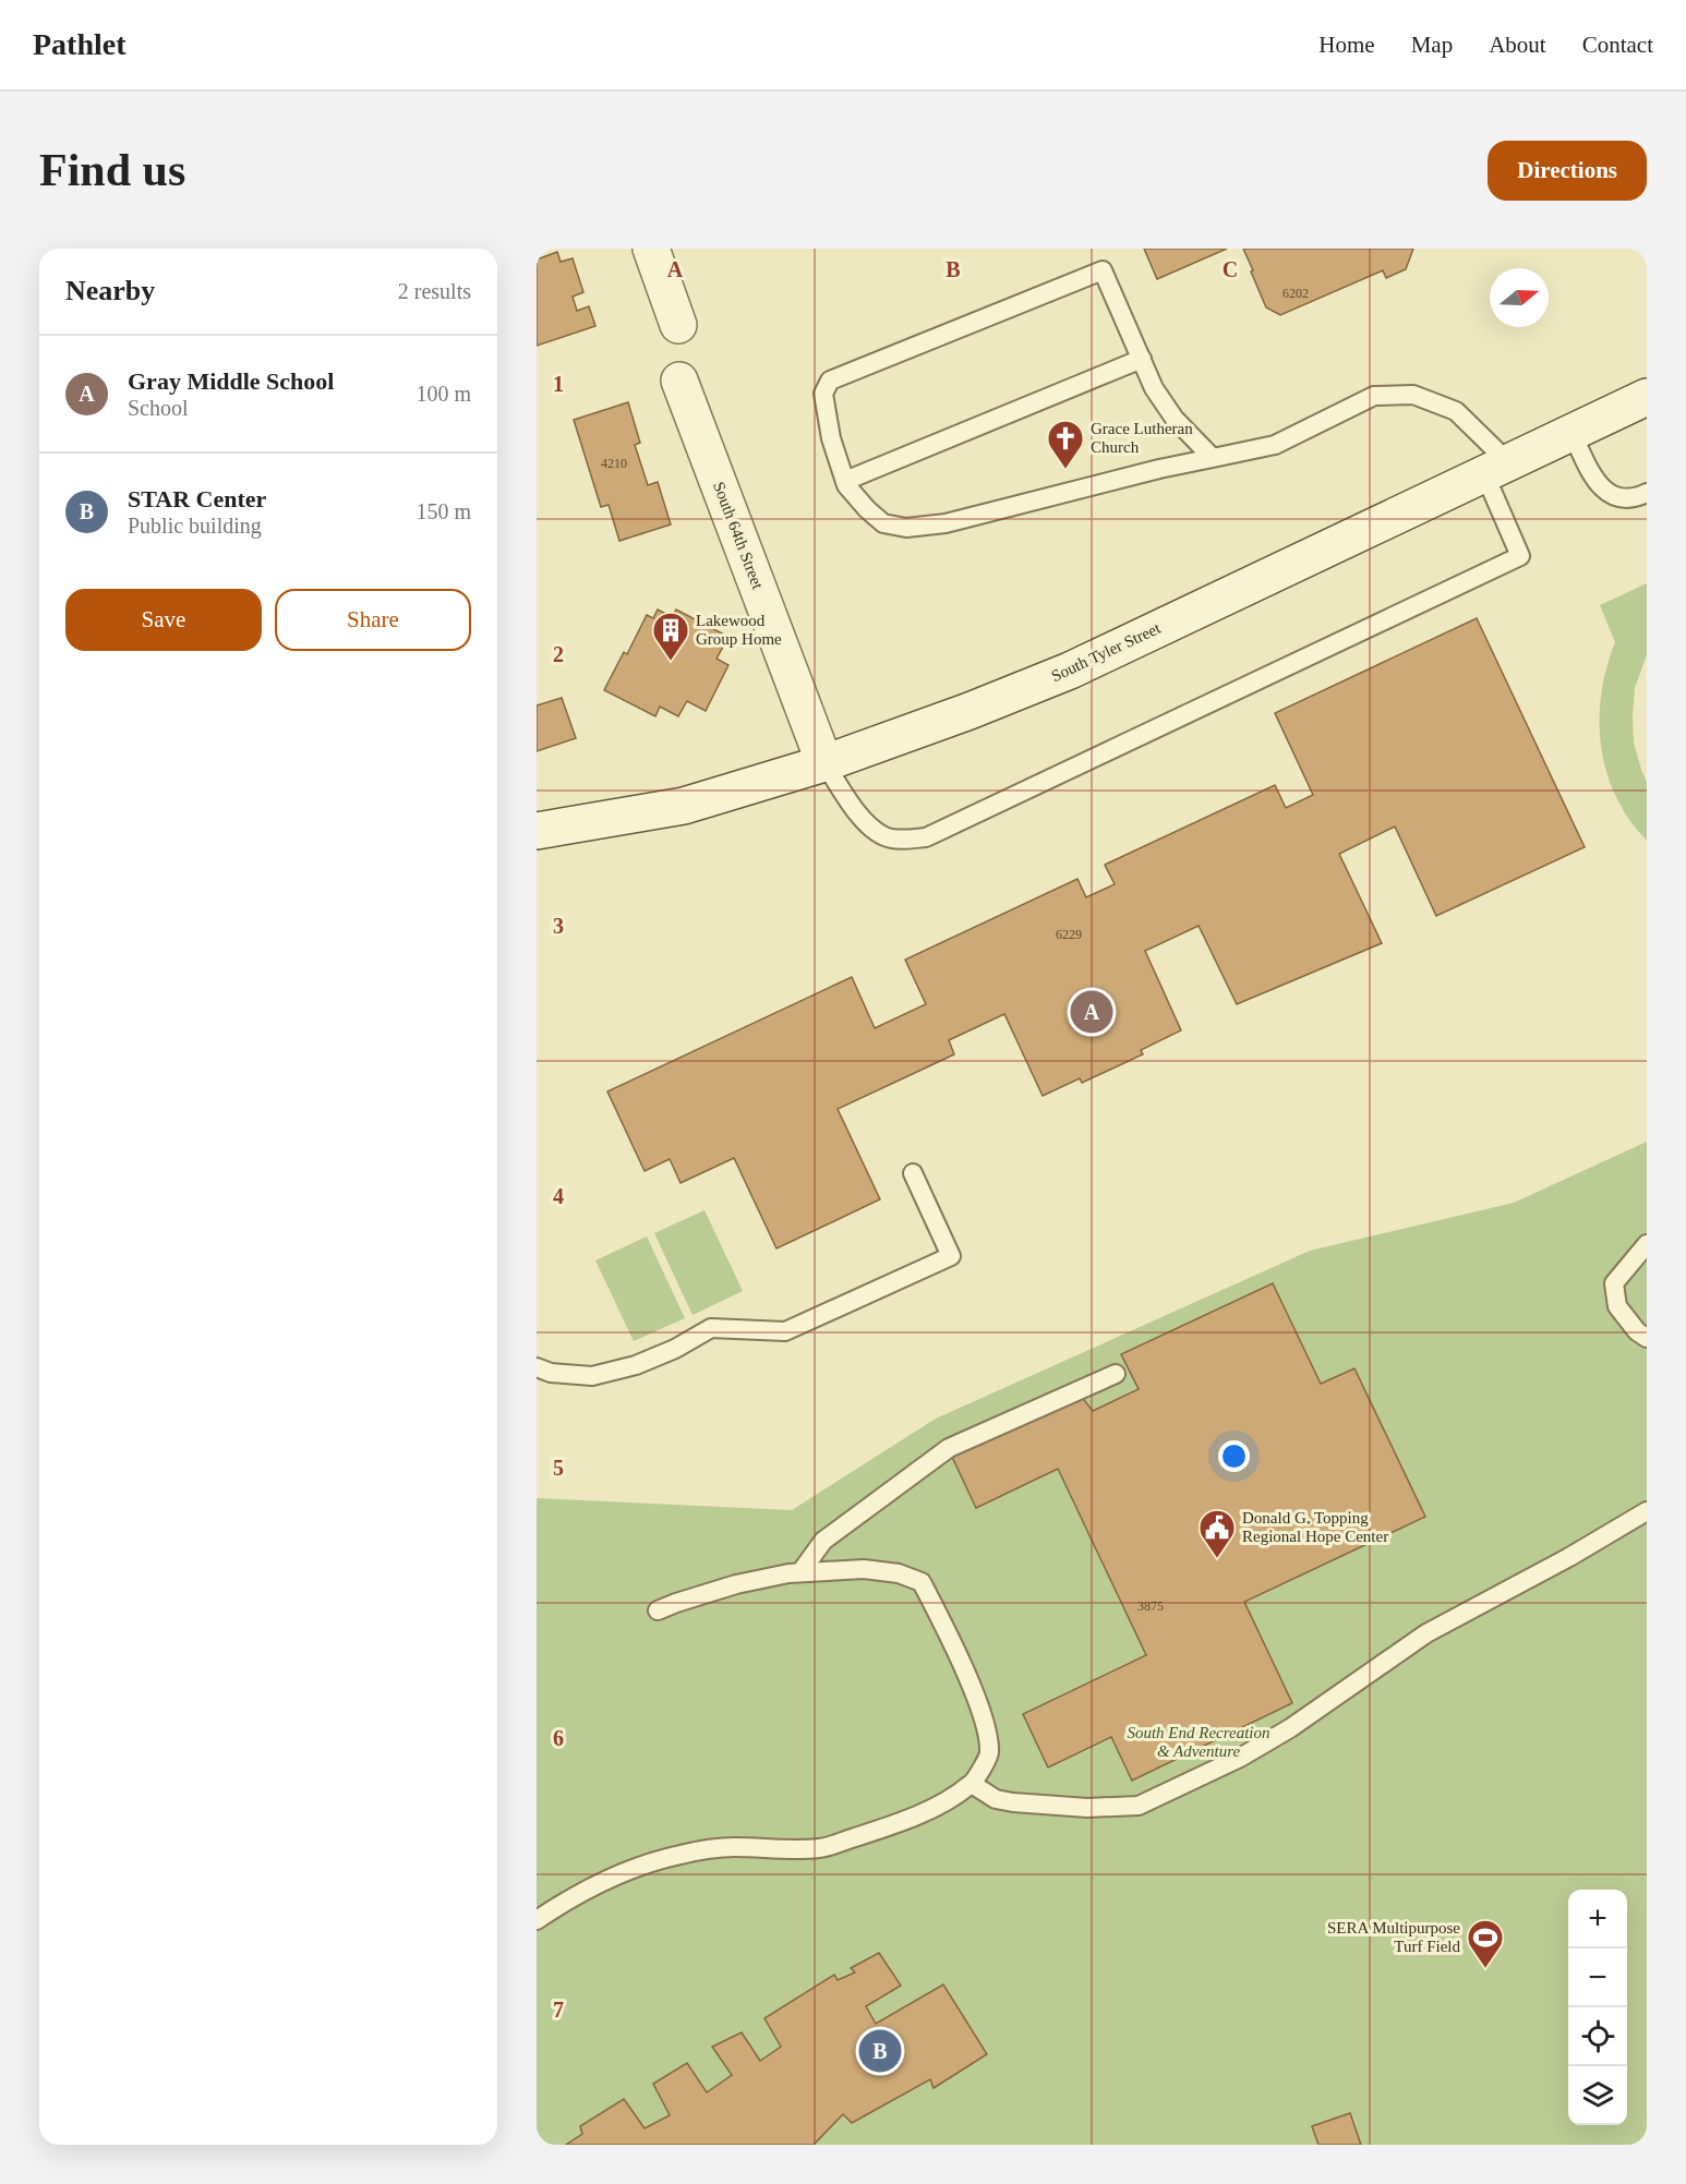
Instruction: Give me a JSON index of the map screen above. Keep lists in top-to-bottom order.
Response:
{
  "streets": {
    "street": ["South 64th Street", "South Tyler Street"]
  },
  "crossings": [
    ["South 64th Street", "South Tyler Street"]
  ],
  "parks": ["South End Recreation & Adventure"],
  "places": {
    "church": ["Grace Lutheran Church"],
    "building": ["Lakewood Group Home"],
    "public building": ["Donald G. Topping Regional Hope Center"],
    "sports": ["SERA Multipurpose Turf Field"]
  },
  "house_numbers": [
    "6202",
    "4210",
    "6229",
    "3875"
  ],
  "north": "right",
  "page": {
    "header": "Pathlet",
    "nav": [
      "Home",
      "Map",
      "About",
      "Contact"
    ],
    "buttons": [
      "Directions",
      ["Save", "Share"]
    ],
    "title": "Find us",
    "heading": ["Nearby", "2 results"],
    "list": [
      {
        "mark": "A",
        "name": "Gray Middle School",
        "note": "School",
        "value": "100 m"
      },
      {
        "mark": "B",
        "name": "STAR Center",
        "note": "Public building",
        "value": "150 m"
      }
    ],
    "pins": ["A", "B"],
    "map_buttons": ["+", "−"]
  },
  "grid": {
    "columns": ["A", "B", "C"],
    "rows": [
      "1",
      "2",
      "3",
      "4",
      "5",
      "6",
      "7"
    ]
  }
}
